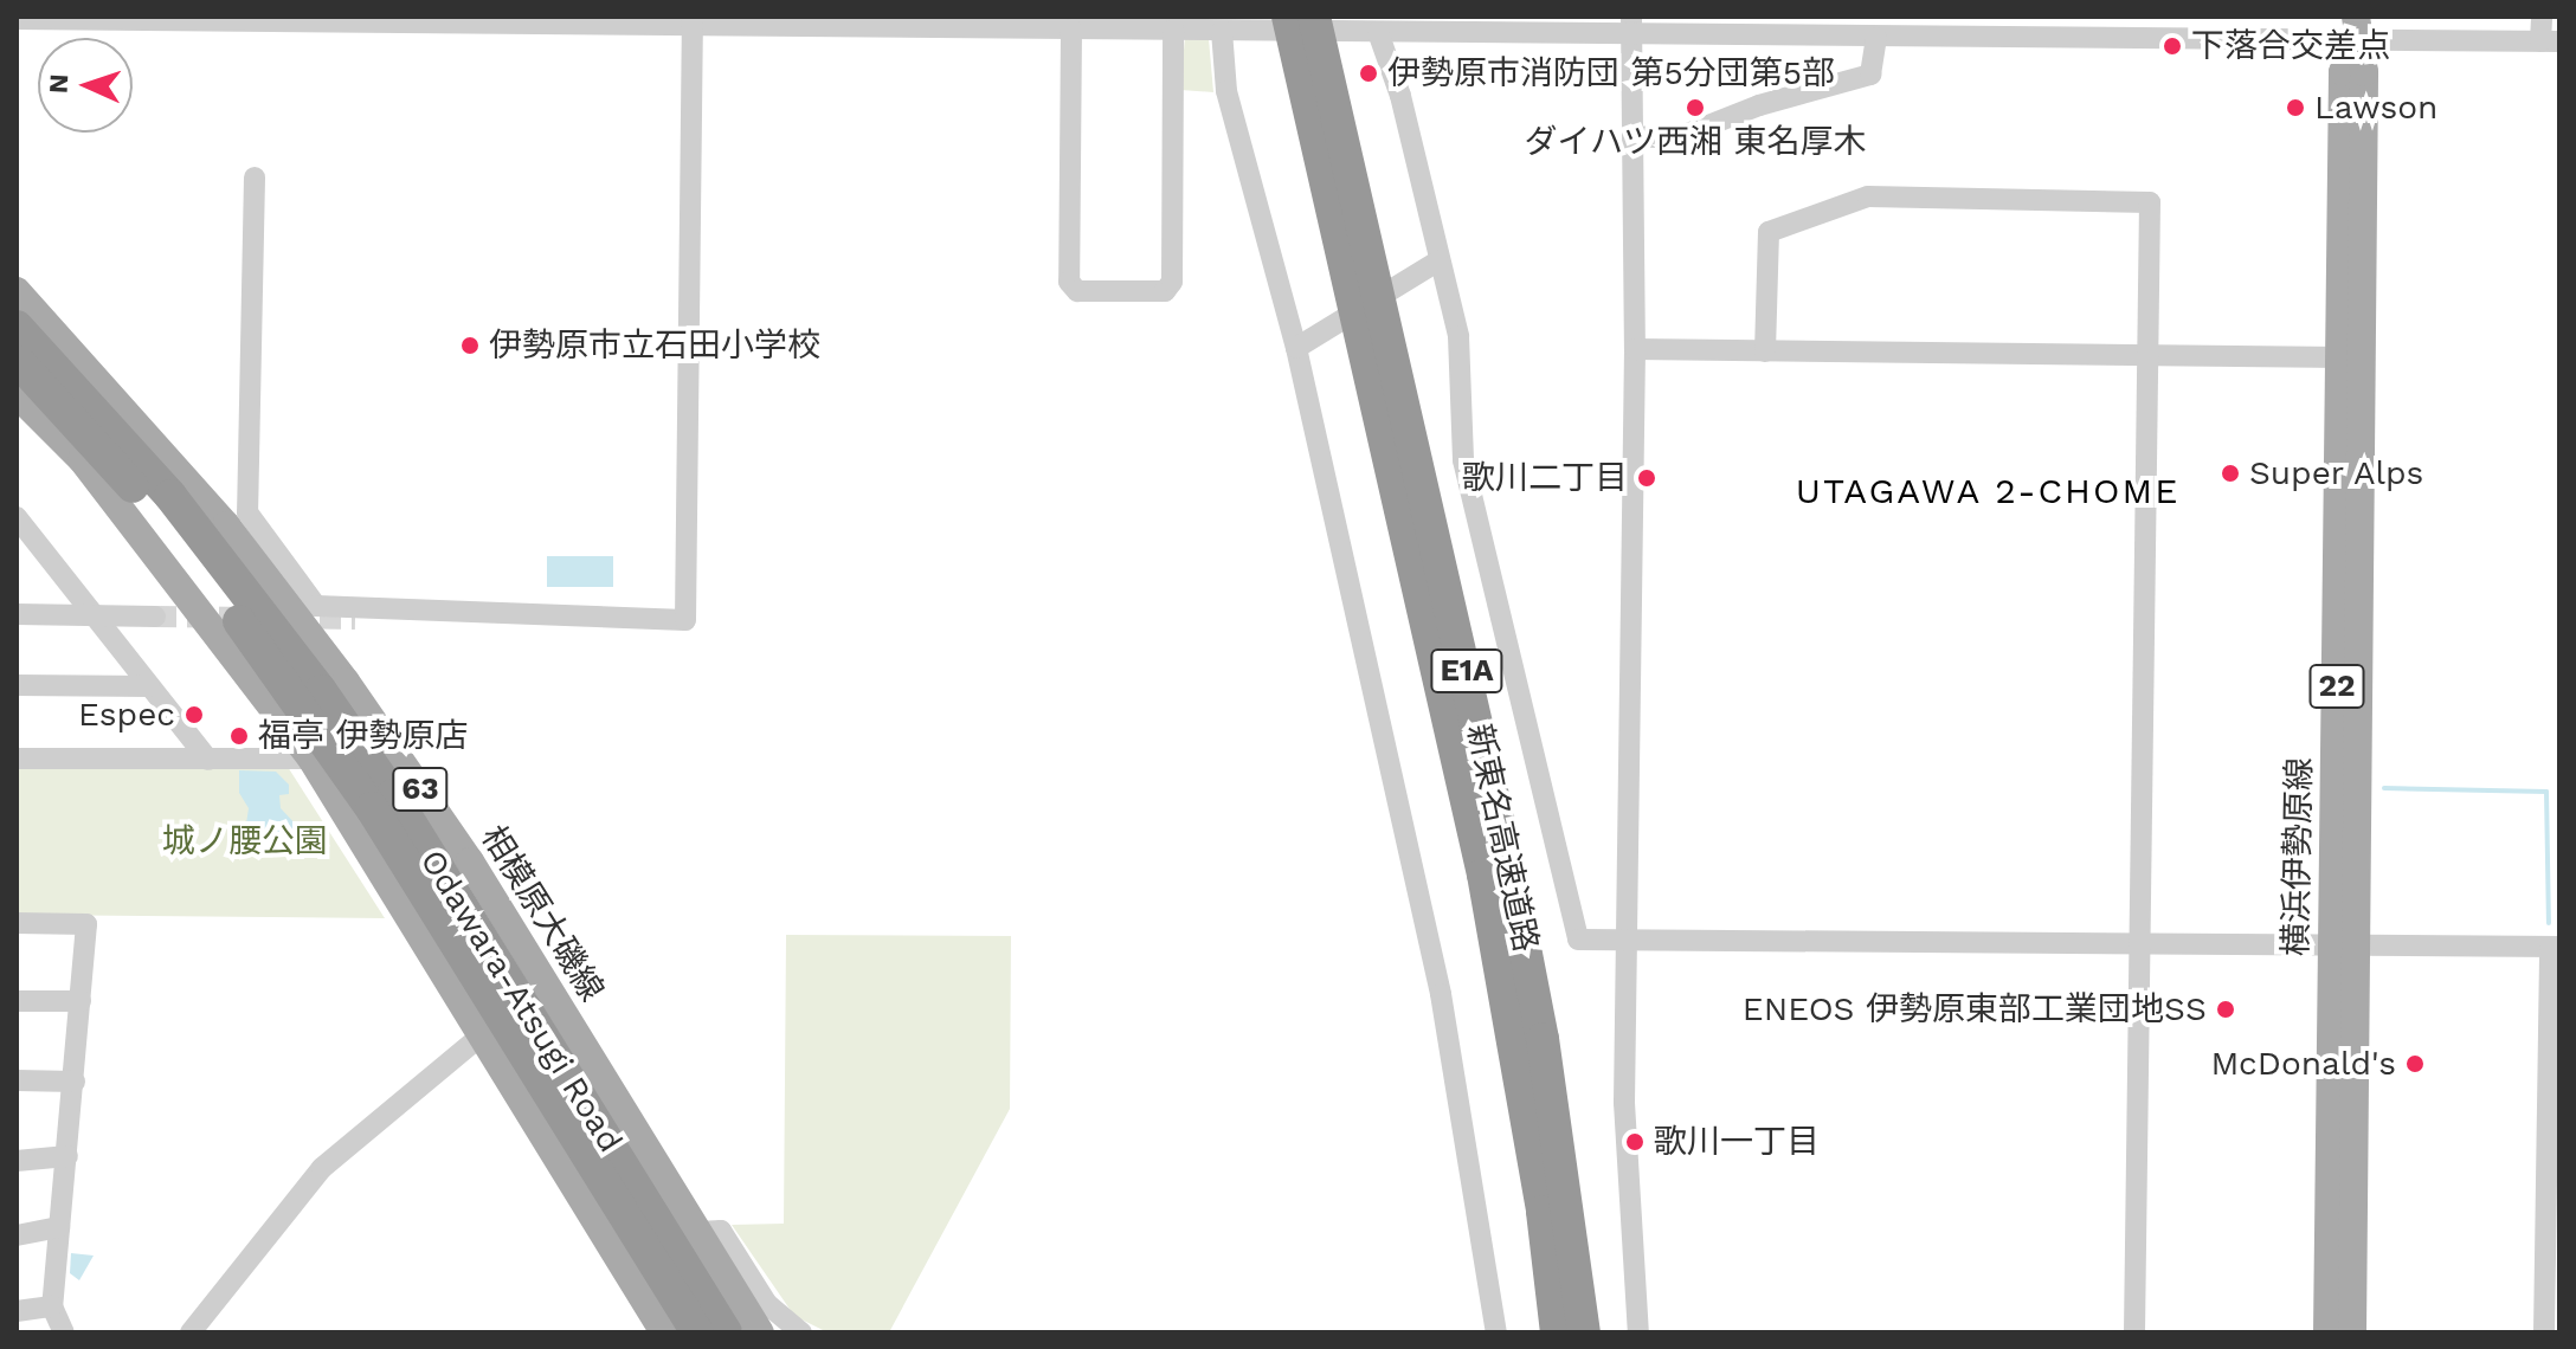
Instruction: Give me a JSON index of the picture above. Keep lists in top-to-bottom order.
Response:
{
  "streets": {
    "highway": ["E1A", "新東名高速道路", "Odawara-Atsugi Road"],
    "main road": [
      "22",
      "63",
      "横浜伊勢原線",
      "相模原大磯線"
    ]
  },
  "districts": ["UTAGAWA 2-CHOME"],
  "parks": ["城ノ腰公園"],
  "places": [
    "下落合交差点",
    "伊勢原市消防団 第5分団第5部",
    "ダイハツ西湘 東名厚木",
    "Lawson",
    "伊勢原市立石田小学校",
    "Super Alps",
    "歌川二丁目",
    "Espec",
    "福亭 伊勢原店",
    "ENEOS 伊勢原東部工業団地SS",
    "McDonald's",
    "歌川一丁目"
  ],
  "north": "left"
}
